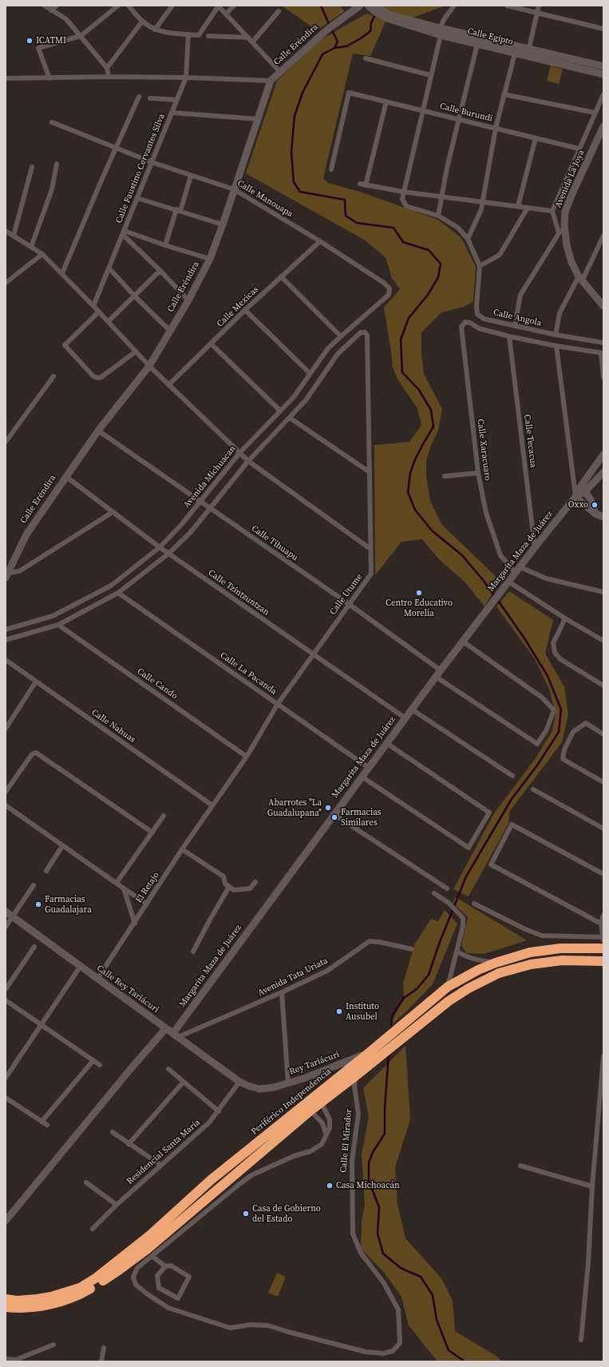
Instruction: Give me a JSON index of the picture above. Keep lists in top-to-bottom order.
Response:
{
  "streets": {
    "highway": ["Periférico Independencia"],
    "street": [
      "Calle Egipto",
      "Calle Eréndira",
      "Calle Burundi",
      "Calle Faustino Cervantes Silva",
      "Avenida La Joya",
      "Calle Manouapa",
      "Calle Mexicas",
      "Calle Angola",
      "Calle Tecacua",
      "Calle Xaracuaro",
      "Avenida Michuacan",
      "Calle Tihuapu",
      "Margarita Maza de Juárez",
      "Calle Tzintzuntzan",
      "Calle Utume",
      "Calle La Pacanda",
      "Calle Cando",
      "Calle Nahuas",
      "El Retajo",
      "Avenida Tata Uriata",
      "Calle Rey Tariácuri",
      "Rey Tariácuri",
      "Calle El Mirador",
      "Residencial Santa María"
    ]
  },
  "crossings": [
    ["Calle Eréndira", "Calle Manouapa"],
    ["Calle Eréndira", "Calle Tihuapu"],
    ["Calle Eréndira", "Calle Tzintzuntzan"],
    ["Calle Burundi", "Avenida La Joya"],
    ["Calle Faustino Cervantes Silva", "Calle Manouapa"],
    ["Calle Manouapa", "Calle Mexicas"],
    ["Calle Manouapa", "Avenida Michuacan"],
    ["Calle Tecacua", "Calle Xaracuaro"],
    ["Calle Tecacua", "Margarita Maza de Juárez"],
    ["Calle Xaracuaro", "Margarita Maza de Juárez"],
    ["Avenida Michuacan", "Calle Tihuapu"],
    ["Avenida Michuacan", "Calle Tzintzuntzan"],
    ["Calle Tihuapu", "Margarita Maza de Juárez"],
    ["Calle Tihuapu", "Calle Utume"],
    ["Margarita Maza de Juárez", "Calle Tzintzuntzan"],
    ["Margarita Maza de Juárez", "Calle La Pacanda"],
    ["Margarita Maza de Juárez", "Avenida Tata Uriata"],
    ["Margarita Maza de Juárez", "Calle Rey Tariácuri"],
    ["Calle Tzintzuntzan", "Calle Utume"],
    ["Calle Utume", "Calle La Pacanda"],
    ["Calle Utume", "Calle Cando"],
    ["Calle Utume", "Calle Nahuas"],
    ["Calle Utume", "El Retajo"],
    ["Calle Nahuas", "El Retajo"],
    ["El Retajo", "Calle Rey Tariácuri"],
    ["Avenida Tata Uriata", "Calle Rey Tariácuri"],
    ["Calle Rey Tariácuri", "Rey Tariácuri"],
    ["Calle Rey Tariácuri", "Residencial Santa María"],
    ["Rey Tariácuri", "Periférico Independencia"],
    ["Rey Tariácuri", "Residencial Santa María"],
    ["Periférico Independencia", "Calle El Mirador"]
  ],
  "places": [
    "ICATMI",
    "Oxxo",
    "Centro Educativo Morelia",
    "Abarrotes \"La Guadalupana\"",
    "Farmacias Similares",
    "Farmacias Guadalajara",
    "Instituto Ausubel",
    "Casa Michoacán",
    "Casa de Gobierno del Estado"
  ]
}
